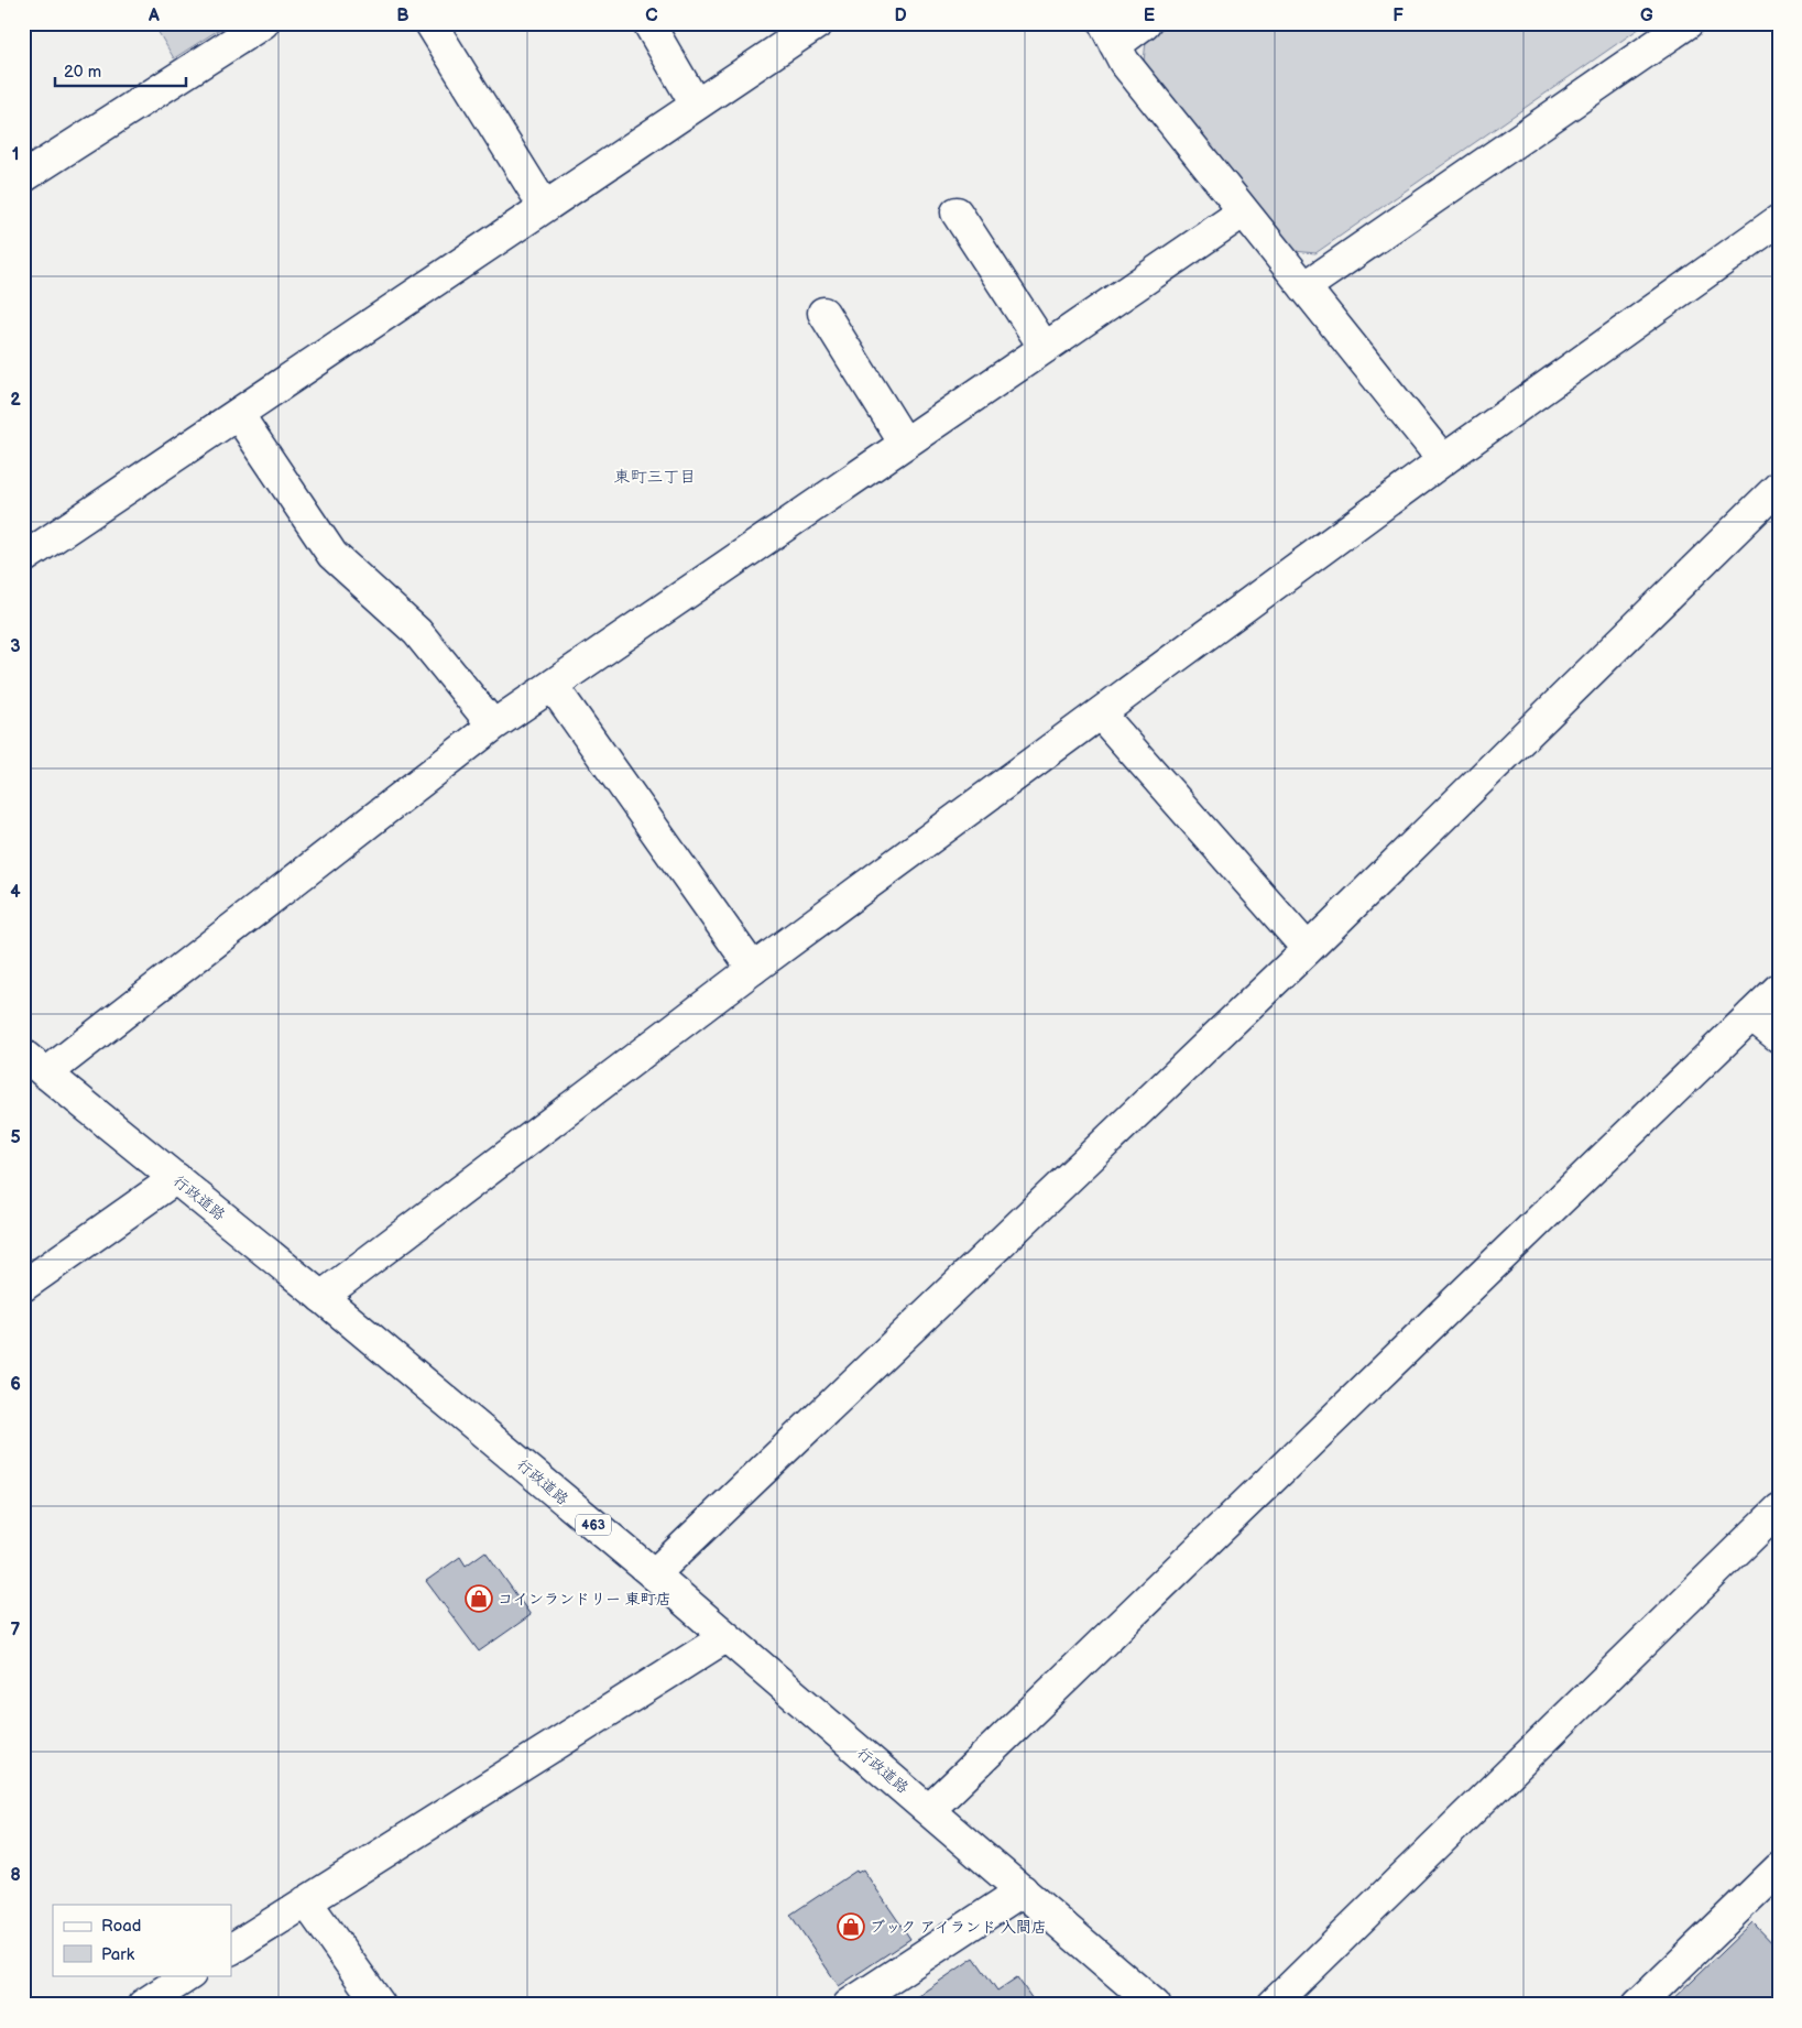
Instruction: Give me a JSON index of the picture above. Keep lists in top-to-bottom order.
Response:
{
  "streets": {
    "main road": ["行政道路", "463"]
  },
  "districts": ["東町三丁目"],
  "places": {
    "shop": ["コインランドリー 東町店", "ブック アイランド 入間店"]
  },
  "legend": ["Road", "Park"],
  "scale_bar": "20 m",
  "grid": {
    "columns": [
      "A",
      "B",
      "C",
      "D",
      "E",
      "F",
      "G"
    ],
    "rows": [
      "1",
      "2",
      "3",
      "4",
      "5",
      "6",
      "7",
      "8"
    ]
  }
}
